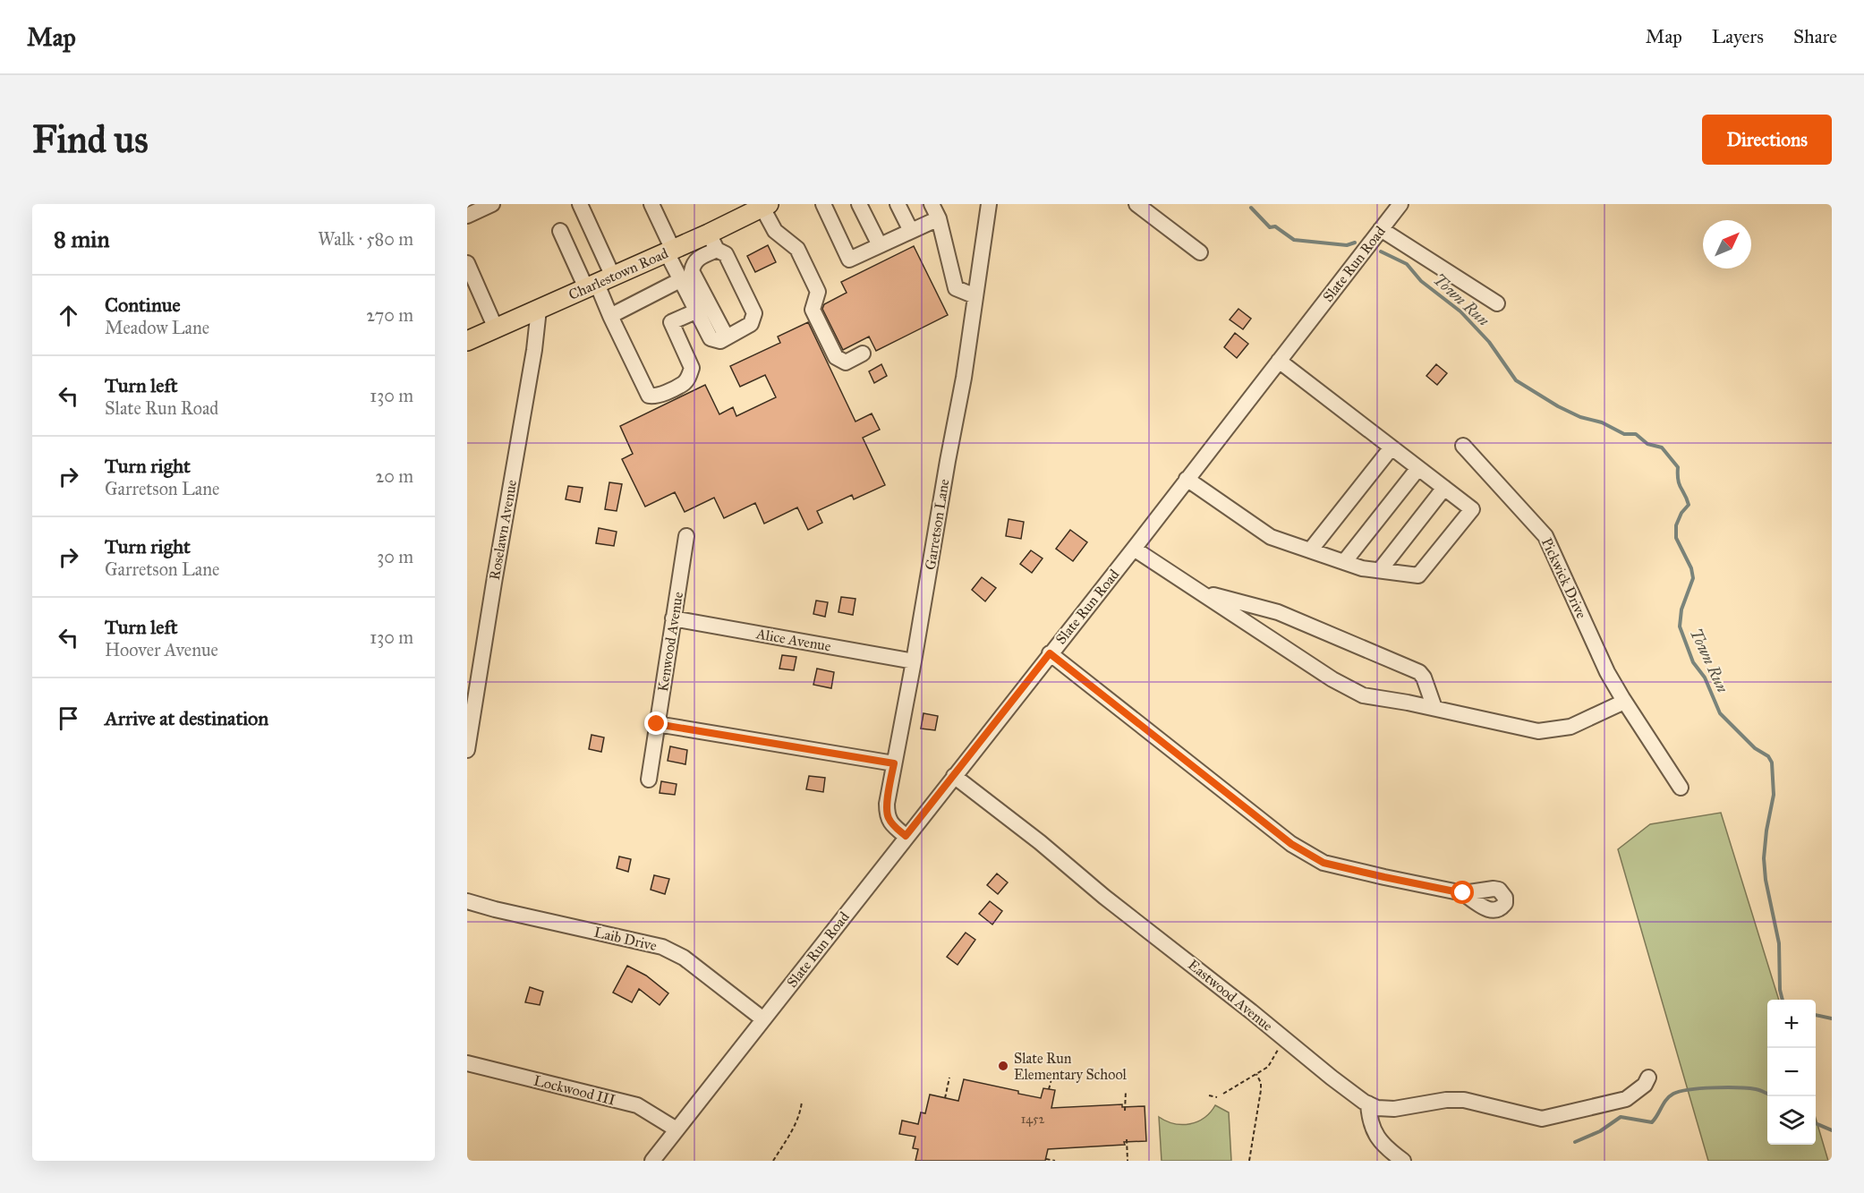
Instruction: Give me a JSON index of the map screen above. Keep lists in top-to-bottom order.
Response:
{
  "streets": {
    "main road": ["Charlestown Road"],
    "street": [
      "Slate Run Road",
      "Garretson Lane",
      "Roselawn Avenue",
      "Pickwick Drive",
      "Alice Avenue",
      "Kenwood Avenue",
      "Laib Drive",
      "Eastwood Avenue",
      "Lockwood III"
    ]
  },
  "crossings": [
    ["Slate Run Road", "Garretson Lane"],
    ["Slate Run Road", "Laib Drive"],
    ["Slate Run Road", "Eastwood Avenue"],
    ["Slate Run Road", "Lockwood III"],
    ["Charlestown Road", "Roselawn Avenue"],
    ["Garretson Lane", "Alice Avenue"],
    ["Alice Avenue", "Kenwood Avenue"]
  ],
  "water": ["Town Run"],
  "places": ["Slate Run Elementary School"],
  "house_numbers": ["1452"],
  "north": "top right",
  "page": {
    "header": "Map",
    "nav": ["Map", "Layers", "Share"],
    "buttons": "Directions",
    "title": "Find us",
    "heading": ["8 min", "Walk · 580 m"],
    "list": [
      ["Continue", "Meadow Lane", "270 m"],
      ["Turn left", "Slate Run Road", "130 m"],
      ["Turn right", "Garretson Lane", "20 m"],
      ["Turn right", "Garretson Lane", "30 m"],
      ["Turn left", "Hoover Avenue", "130 m"],
      "Arrive at destination"
    ],
    "map_buttons": ["+", "−"]
  }
}
